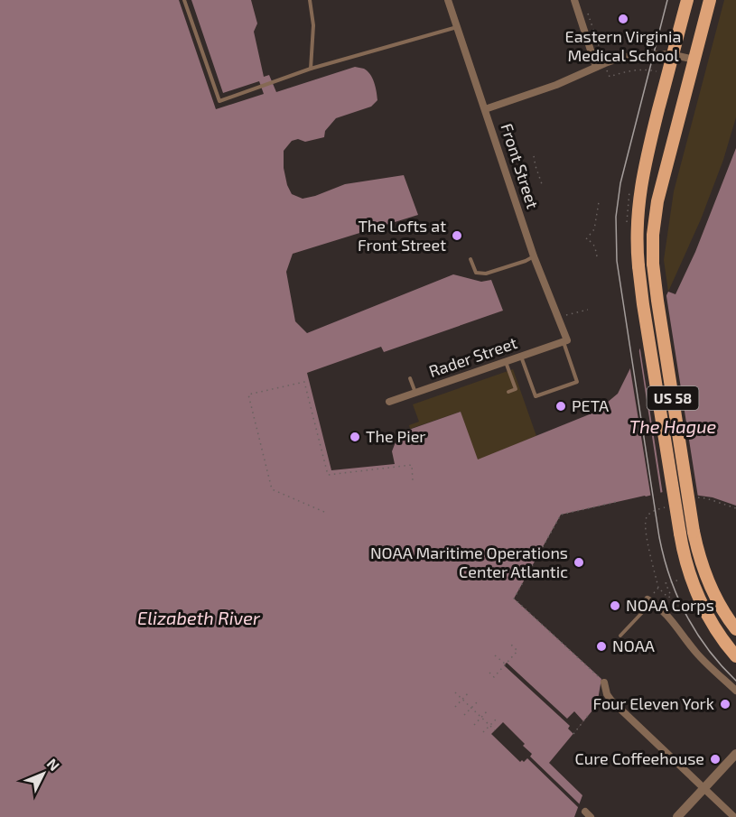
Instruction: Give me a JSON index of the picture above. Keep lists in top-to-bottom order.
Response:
{
  "streets": {
    "main road": ["US 58"],
    "street": ["Front Street", "Rader Street"]
  },
  "crossings": [
    ["Front Street", "Rader Street"]
  ],
  "water": ["The Hague", "Elizabeth River"],
  "places": [
    "Eastern Virginia Medical School",
    "The Lofts at Front Street",
    "PETA",
    "The Pier",
    "NOAA Maritime Operations Center Atlantic",
    "NOAA Corps",
    "NOAA",
    "Four Eleven York",
    "Cure Coffeehouse"
  ],
  "north": "top right"
}
